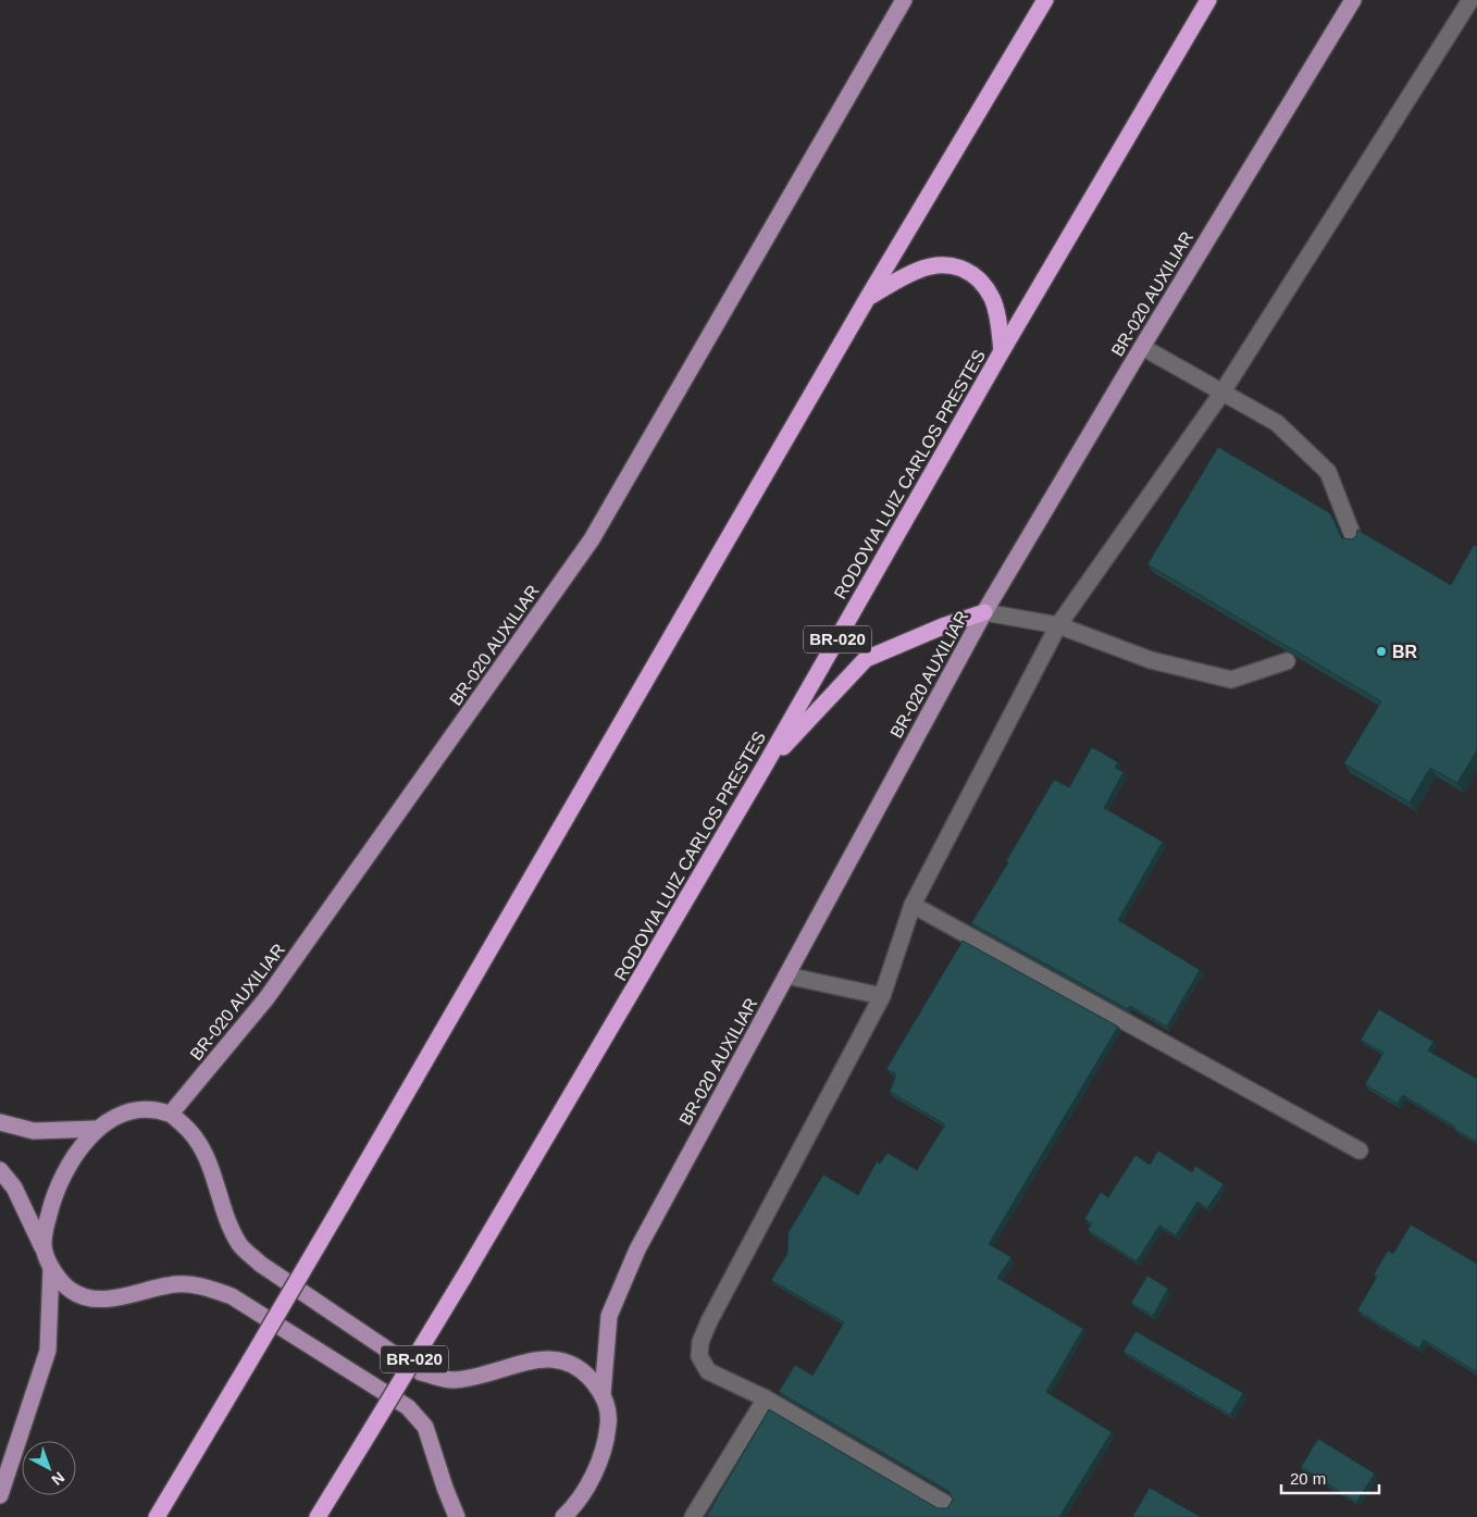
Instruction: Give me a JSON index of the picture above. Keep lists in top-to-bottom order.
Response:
{
  "streets": {
    "highway": ["RODOVIA LUIZ CARLOS PRESTES", "BR-020"],
    "main road": ["BR-020 AUXILIAR"]
  },
  "places": ["BR"],
  "scale_bar": "20 m",
  "north": "bottom right"
}
